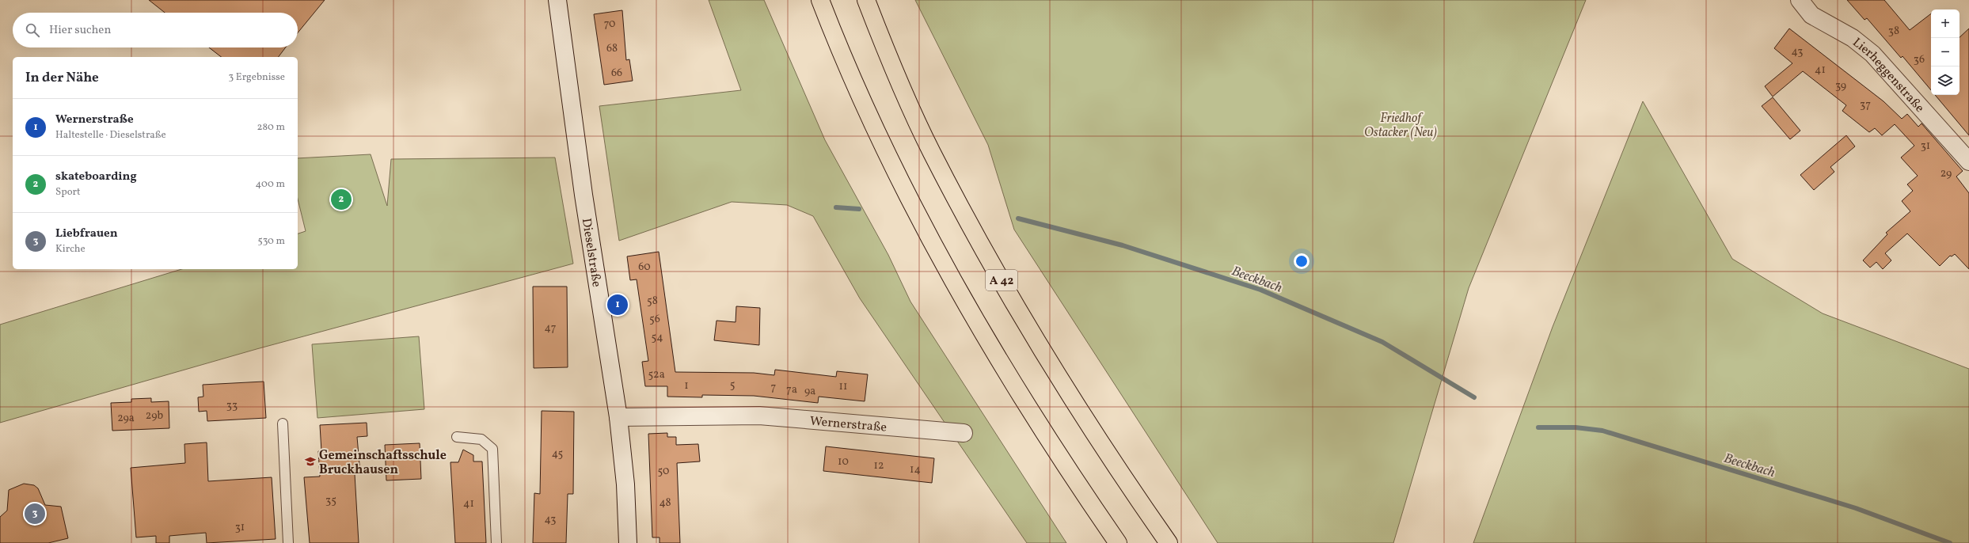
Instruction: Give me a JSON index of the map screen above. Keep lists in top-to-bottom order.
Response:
{
  "streets": {
    "highway": ["A 42"],
    "street": ["Lierheggenstraße", "Dieselstraße", "Wernerstraße"]
  },
  "crossings": [
    ["Dieselstraße", "Wernerstraße"]
  ],
  "water": ["Beeckbach"],
  "parks": ["Friedhof Ostacker (Neu)"],
  "places": {
    "school or university": ["Gemeinschaftsschule Bruckhausen"]
  },
  "house_numbers": [
    "70",
    "38",
    "68",
    "43",
    "36",
    "41",
    "66",
    "39",
    "37",
    "31",
    "29",
    "60",
    "58",
    "56",
    "47",
    "54",
    "52a",
    "5",
    "1",
    "11",
    "7",
    "7a",
    "9a",
    "33",
    "29b",
    "29a",
    "45",
    "10",
    "12",
    "14",
    "50",
    "35",
    "48",
    "41",
    "43",
    "31"
  ],
  "page": {
    "map_buttons": ["+", "−"],
    "search": "Hier suchen",
    "heading": ["In der Nähe", "3 Ergebnisse"],
    "list": [
      {
        "mark": "1",
        "name": "Wernerstraße",
        "note": "Haltestelle · Dieselstraße",
        "value": "280 m"
      },
      {
        "mark": "2",
        "name": "skateboarding",
        "note": "Sport",
        "value": "400 m"
      },
      {
        "mark": "3",
        "name": "Liebfrauen",
        "note": "Kirche",
        "value": "530 m"
      }
    ],
    "pins": ["2", "1", "3"]
  }
}
